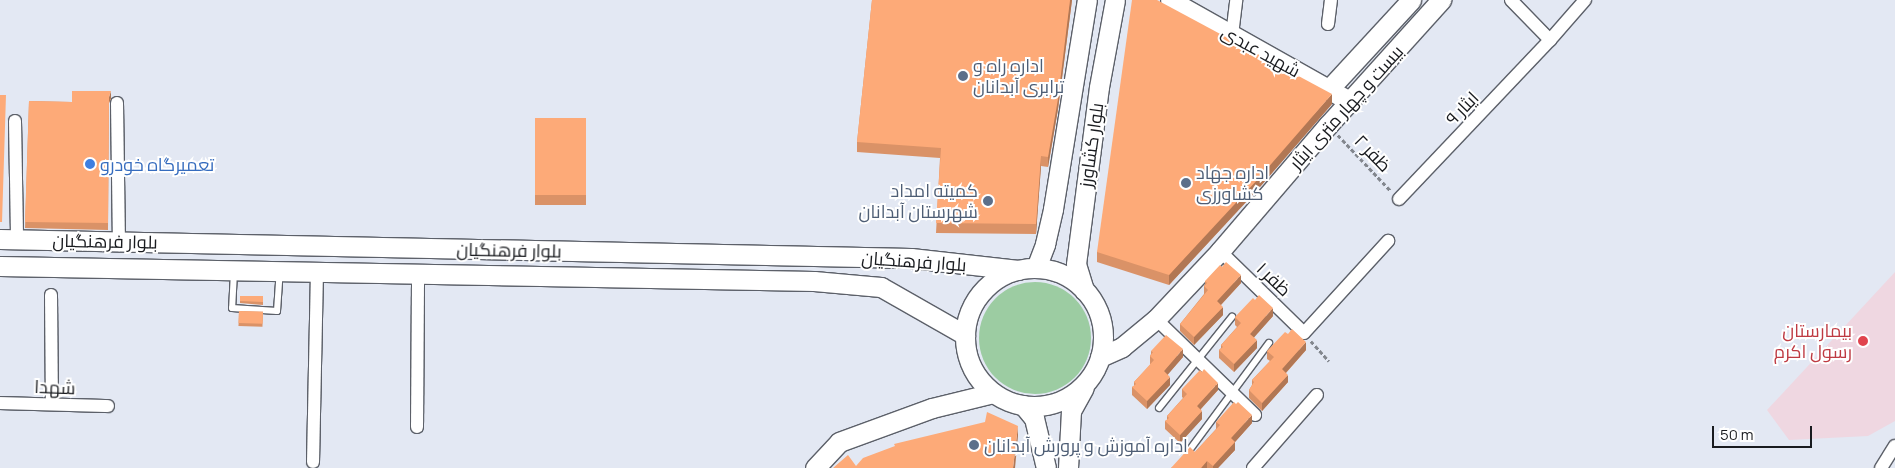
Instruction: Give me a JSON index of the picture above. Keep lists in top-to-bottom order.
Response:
{
  "streets": {
    "main road": [
      "شهید عبدی",
      "بیست و چهار متری ایثار",
      "بلوار کشاورز",
      "بلوار فرهنگیان"
    ],
    "street": ["ایثار ۹", "ظفر ۱", "شهدا"],
    "path": ["ظفر ۲"]
  },
  "crossings": [
    ["شهید عبدی", "بیست و چهار متری ایثار"],
    ["بیست و چهار متری ایثار", "بلوار کشاورز"],
    ["بیست و چهار متری ایثار", "ظفر ۲"],
    ["بیست و چهار متری ایثار", "بلوار فرهنگیان"],
    ["بیست و چهار متری ایثار", "ظفر ۱"],
    ["ایثار ۹", "ظفر ۲"],
    ["بلوار کشاورز", "بلوار فرهنگیان"]
  ],
  "places": [
    "اداره راه و ترابری آبدانان",
    "تعمیرگاه خودرو",
    "اداره جهاد کشاورزی",
    "کمیته امداد شهرستان آبدانان",
    "بیمارستان رسول اکرم",
    "اداره آموزش و پرورش آبدانان"
  ],
  "scale_bar": "50 m"
}
